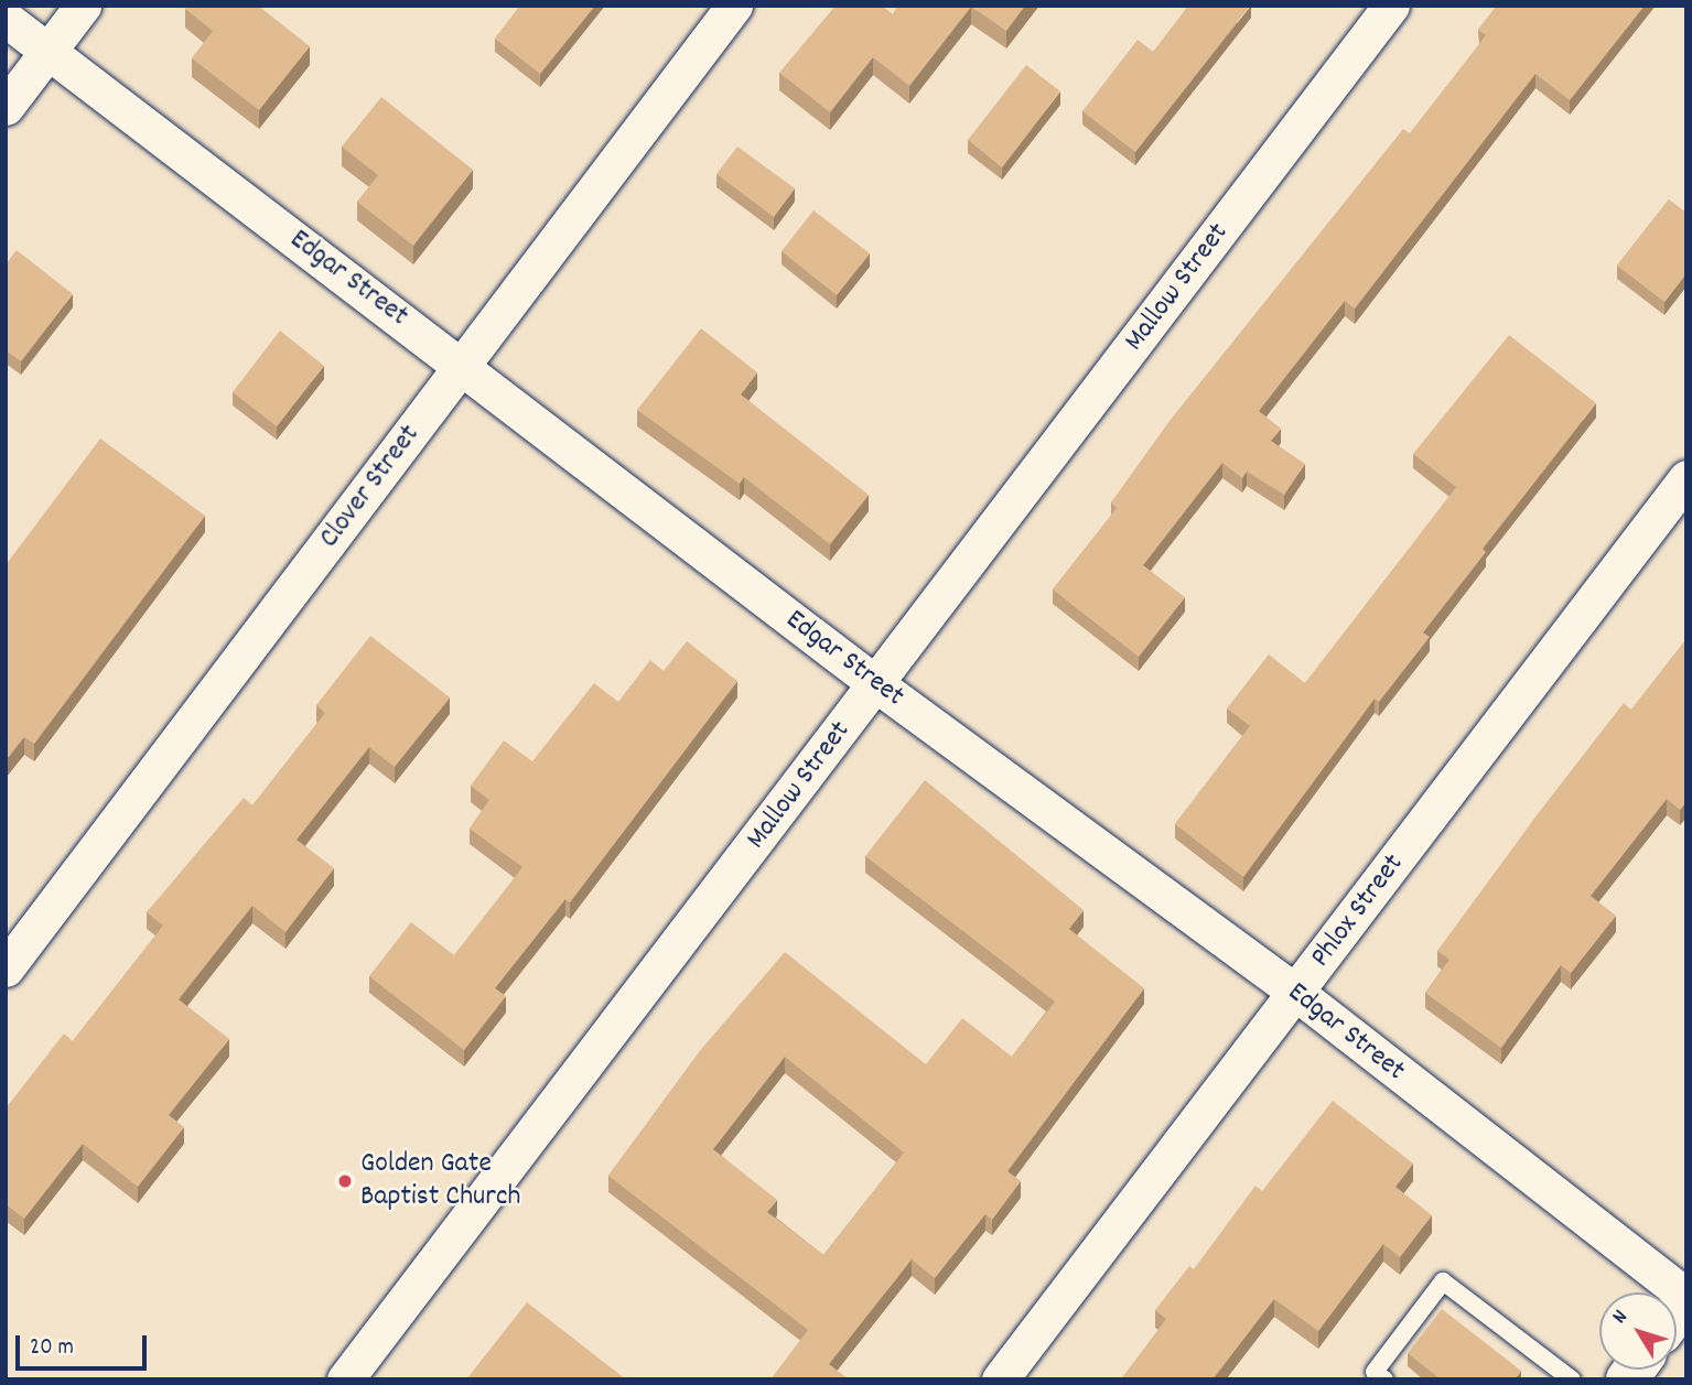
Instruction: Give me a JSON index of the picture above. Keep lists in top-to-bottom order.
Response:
{
  "streets": {
    "street": [
      "Edgar Street",
      "Mallow Street",
      "Clover Street",
      "Phlox Street"
    ]
  },
  "crossings": [
    ["Edgar Street", "Mallow Street"],
    ["Edgar Street", "Clover Street"],
    ["Edgar Street", "Phlox Street"]
  ],
  "places": ["Golden Gate Baptist Church"],
  "scale_bar": "20 m",
  "north": "top left"
}
